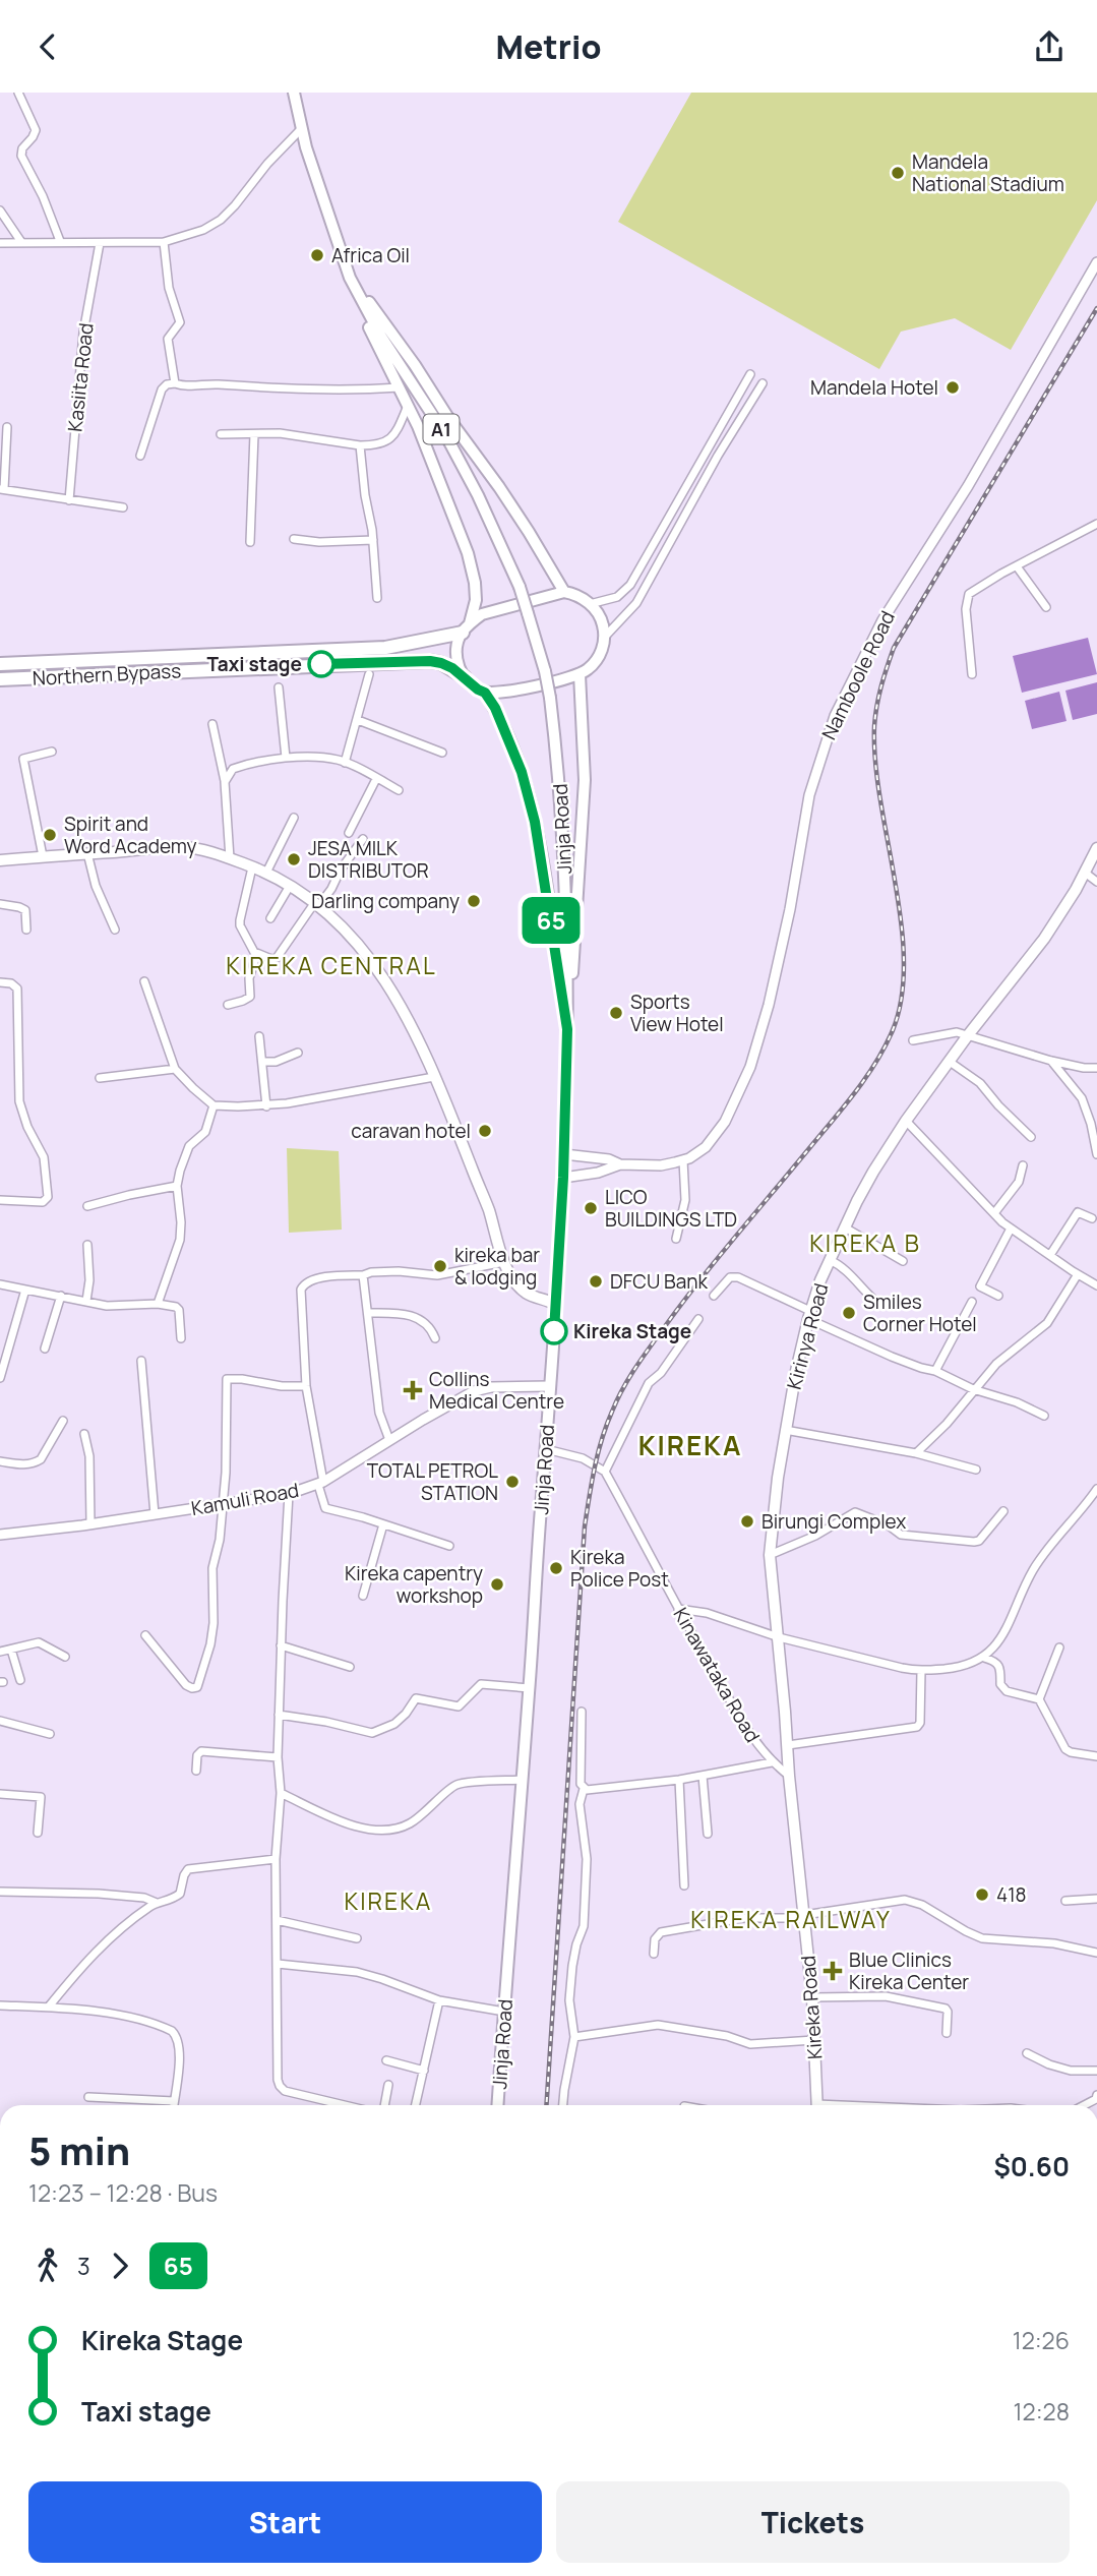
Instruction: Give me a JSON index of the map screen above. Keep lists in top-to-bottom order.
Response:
{
  "streets": {
    "highway": ["A1", "Northern Bypass", "Jinja Road"],
    "main road": ["Kirinya Road", "Kireka Road"],
    "street": [
      "Kasiita Road",
      "Namboole Road",
      "Kamuli Road",
      "Kinawataka Road"
    ]
  },
  "crossings": [
    ["A1", "Jinja Road"],
    ["Namboole Road", "Jinja Road"],
    ["Jinja Road", "Kamuli Road"],
    ["Kirinya Road", "Kinawataka Road"],
    ["Kirinya Road", "Kireka Road"],
    ["Kinawataka Road", "Kireka Road"]
  ],
  "districts": [
    "KIREKA CENTRAL",
    "KIREKA B",
    "KIREKA",
    "KIREKA",
    "KIREKA RAILWAY"
  ],
  "places": {
    "other": [
      "Mandela National Stadium",
      "Africa Oil",
      "Mandela Hotel",
      "Taxi stage",
      "Spirit and Word Academy",
      "JESA MILK DISTRIBUTOR",
      "Darling company",
      "Sports View Hotel",
      "caravan hotel",
      "LICO BUILDINGS LTD",
      "kireka bar & lodging",
      "DFCU Bank",
      "Smiles Corner Hotel",
      "Kireka Stage",
      "TOTAL PETROL STATION",
      "Birungi Complex",
      "Kireka Police Post",
      "Kireka capentry workshop",
      "418"
    ],
    "health": ["Collins Medical Centre", "Blue Clinics Kireka Center"]
  },
  "lines": ["bus line 65"],
  "page": {
    "header": "Metrio",
    "on_map": "65",
    "heading": ["5 min", "12:23 – 12:28 · Bus", "$0.60"],
    "legs": ["3", "65"],
    "list": [
      {
        "name": "Kireka Stage",
        "value": "12:26"
      },
      {
        "name": "Taxi stage",
        "value": "12:28"
      }
    ],
    "buttons": ["Start", "Tickets"]
  }
}
